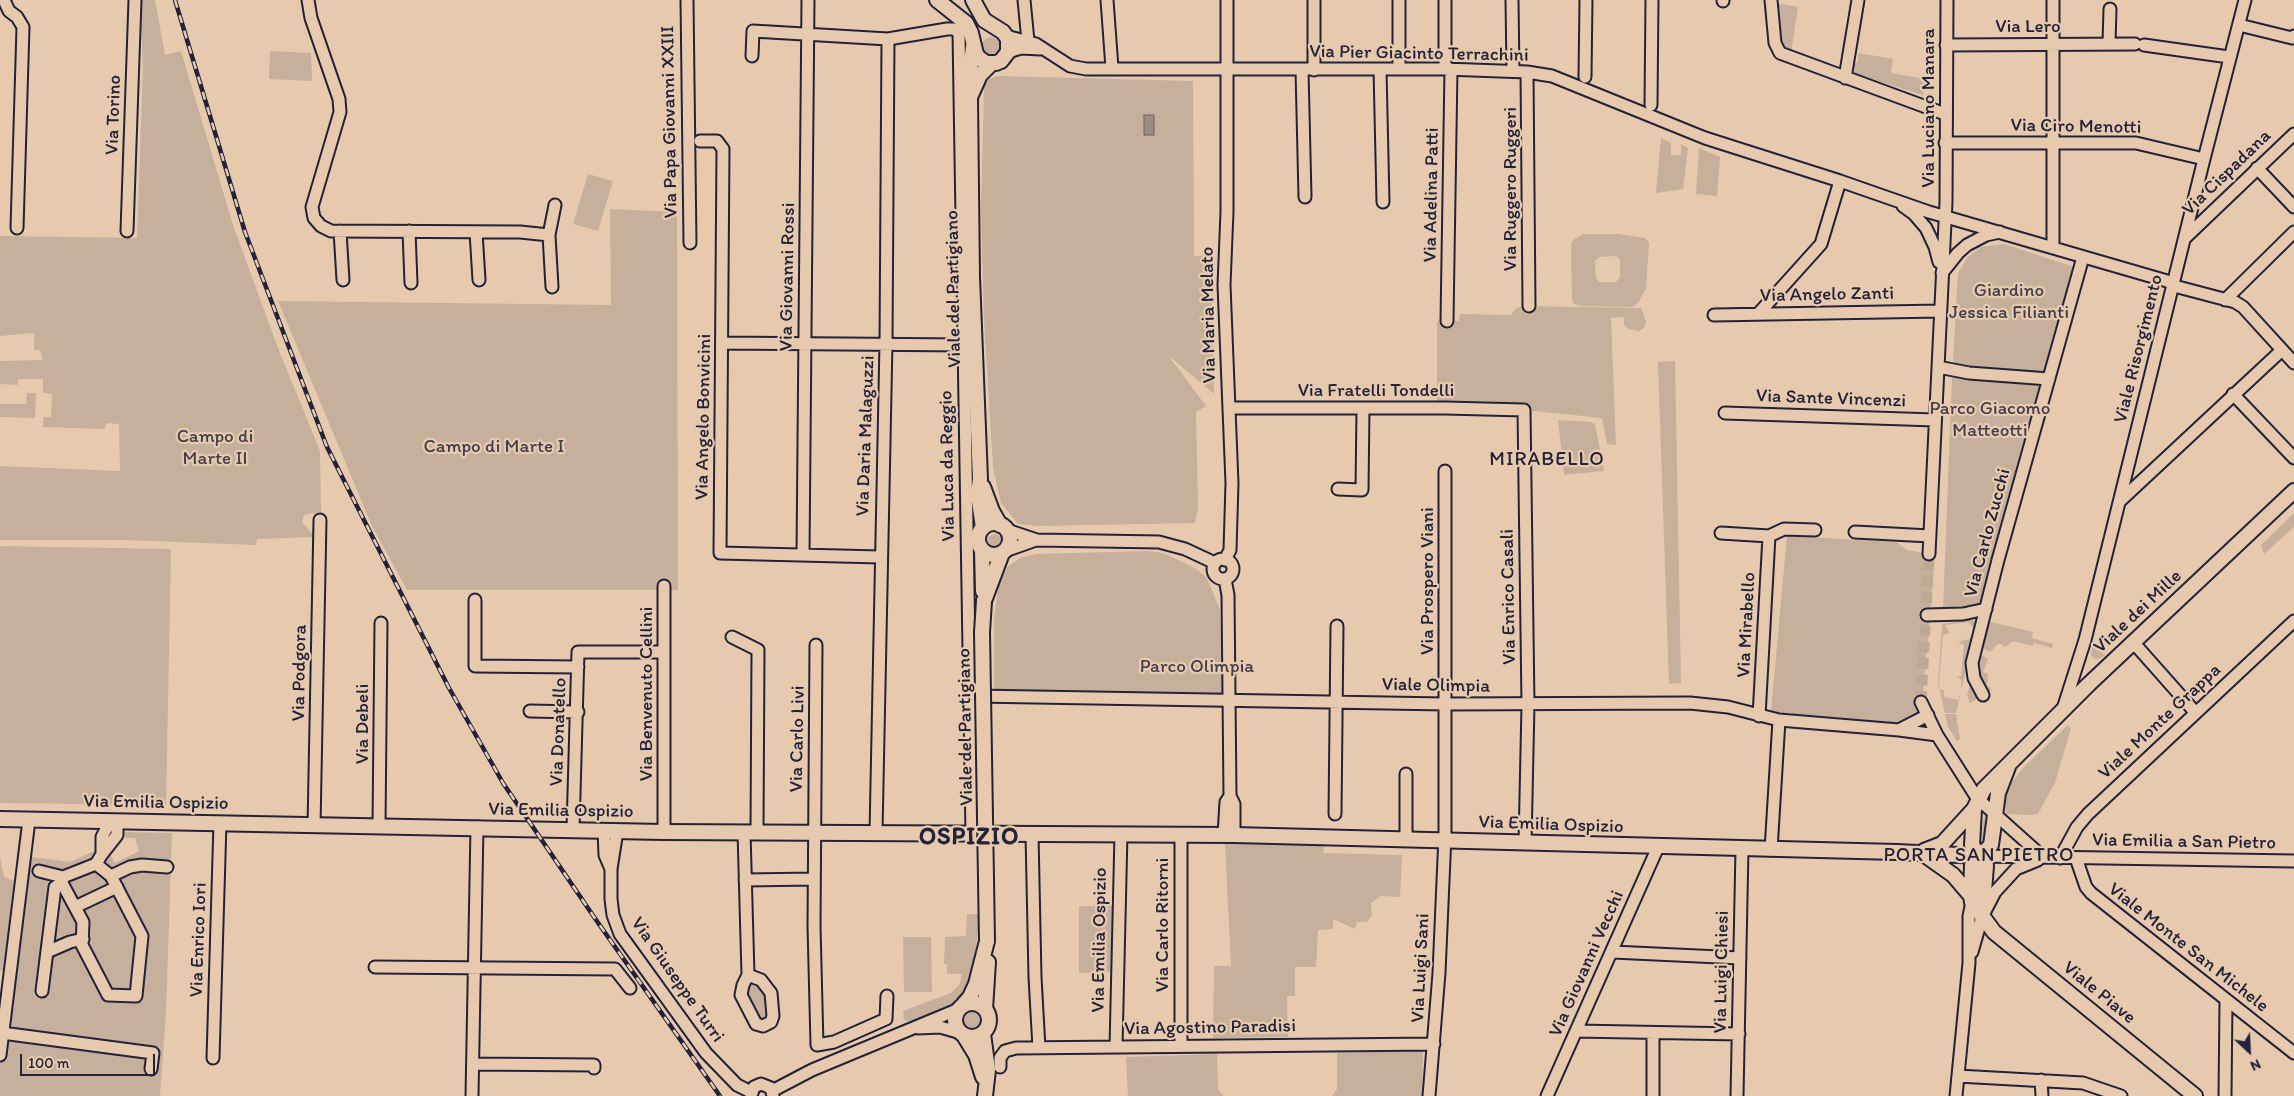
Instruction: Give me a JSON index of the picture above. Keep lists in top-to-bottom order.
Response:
{
  "streets": {
    "main road": [
      "Viale del Partigiano",
      "Viale dei Mille",
      "Via Emilia Ospizio",
      "Viale Piave"
    ],
    "street": [
      "Via Lero",
      "Via Pier Giacinto Terrachini",
      "Via Luciano Manara",
      "Via Torino",
      "Via Papa Giovanni XXIII",
      "Via Ciro Menotti",
      "Via Cispadana",
      "Via Ruggero Ruggeri",
      "Via Adelina Patti",
      "Via Giovanni Rossi",
      "Via Angelo Zanti",
      "Via Maria Melato",
      "Viale Risorgimento",
      "Via Fratelli Tondelli",
      "Via Sante Vincenzi",
      "Via Angelo Bonvicini",
      "Via Daria Malaguzzi",
      "Via Luca da Reggio",
      "Via Carlo Zucchi",
      "Via Prospero Viani",
      "Via Enrico Casali",
      "Via Mirabello",
      "Via Podgora",
      "Viale Olimpia",
      "Via Benvenuto Cellini",
      "Viale Monte Grappa",
      "Via Debeli",
      "Via Donatello",
      "Via Carlo Livi",
      "Via Emilia a San Pietro",
      "Via Carlo Ritorni",
      "Via Enrico Iori",
      "Viale Monte San Michele",
      "Via Giovanni Vecchi",
      "Via Luigi Sani",
      "Via Luigi Chiesi",
      "Via Giuseppe Turri",
      "Via Agostino Paradisi"
    ]
  },
  "crossings": [
    ["Via Lero", "Via Luciano Manara"],
    ["Via Lero", "Viale Risorgimento"],
    ["Via Pier Giacinto Terrachini", "Via Luciano Manara"],
    ["Via Pier Giacinto Terrachini", "Via Ruggero Ruggeri"],
    ["Via Pier Giacinto Terrachini", "Via Adelina Patti"],
    ["Via Pier Giacinto Terrachini", "Viale del Partigiano"],
    ["Via Pier Giacinto Terrachini", "Via Angelo Zanti"],
    ["Via Pier Giacinto Terrachini", "Via Maria Melato"],
    ["Via Pier Giacinto Terrachini", "Viale Risorgimento"],
    ["Via Pier Giacinto Terrachini", "Via Carlo Zucchi"],
    ["Via Luciano Manara", "Via Ciro Menotti"],
    ["Via Luciano Manara", "Via Angelo Zanti"],
    ["Via Luciano Manara", "Via Carlo Zucchi"],
    ["Via Ciro Menotti", "Viale Risorgimento"],
    ["Via Cispadana", "Viale Risorgimento"],
    ["Via Giovanni Rossi", "Via Angelo Bonvicini"],
    ["Via Angelo Zanti", "Via Carlo Zucchi"],
    ["Via Maria Melato", "Via Fratelli Tondelli"],
    ["Viale Risorgimento", "Viale dei Mille"],
    ["Via Fratelli Tondelli", "Via Enrico Casali"],
    ["Via Angelo Bonvicini", "Via Daria Malaguzzi"],
    ["Via Daria Malaguzzi", "Via Luca da Reggio"],
    ["Via Daria Malaguzzi", "Via Emilia Ospizio"],
    ["Via Luca da Reggio", "Viale Olimpia"],
    ["Via Luca da Reggio", "Via Emilia Ospizio"],
    ["Via Prospero Viani", "Viale Olimpia"],
    ["Via Prospero Viani", "Via Emilia Ospizio"],
    ["Via Prospero Viani", "Via Luigi Sani"],
    ["Via Enrico Casali", "Viale Olimpia"],
    ["Via Enrico Casali", "Via Emilia Ospizio"],
    ["Viale dei Mille", "Via Emilia Ospizio"],
    ["Viale dei Mille", "Via Emilia a San Pietro"],
    ["Viale dei Mille", "Viale Piave"],
    ["Via Mirabello", "Viale Olimpia"],
    ["Via Podgora", "Via Emilia Ospizio"],
    ["Via Benvenuto Cellini", "Via Donatello"],
    ["Via Benvenuto Cellini", "Via Emilia Ospizio"],
    ["Viale Monte Grappa", "Via Emilia a San Pietro"],
    ["Via Debeli", "Via Emilia Ospizio"],
    ["Via Donatello", "Via Emilia Ospizio"],
    ["Via Carlo Livi", "Via Emilia Ospizio"],
    ["Via Emilia Ospizio", "Via Emilia a San Pietro"],
    ["Via Emilia Ospizio", "Via Carlo Ritorni"],
    ["Via Emilia Ospizio", "Via Enrico Iori"],
    ["Via Emilia Ospizio", "Via Giovanni Vecchi"],
    ["Via Emilia Ospizio", "Via Luigi Sani"],
    ["Via Emilia Ospizio", "Via Luigi Chiesi"],
    ["Via Emilia Ospizio", "Via Giuseppe Turri"],
    ["Via Emilia Ospizio", "Viale Piave"],
    ["Via Emilia Ospizio", "Via Agostino Paradisi"],
    ["Via Emilia a San Pietro", "Viale Monte San Michele"],
    ["Via Emilia a San Pietro", "Viale Piave"],
    ["Via Carlo Ritorni", "Via Agostino Paradisi"],
    ["Via Luigi Sani", "Via Agostino Paradisi"]
  ],
  "districts": ["MIRABELLO", "OSPIZIO", "PORTA SAN PIETRO"],
  "parks": [
    "Giardino Jessica Filianti",
    "Parco Giacomo Matteotti",
    "Campo di Marte II",
    "Campo di Marte I",
    "Parco Olimpia"
  ],
  "scale_bar": "100 m",
  "north": "bottom right"
}
